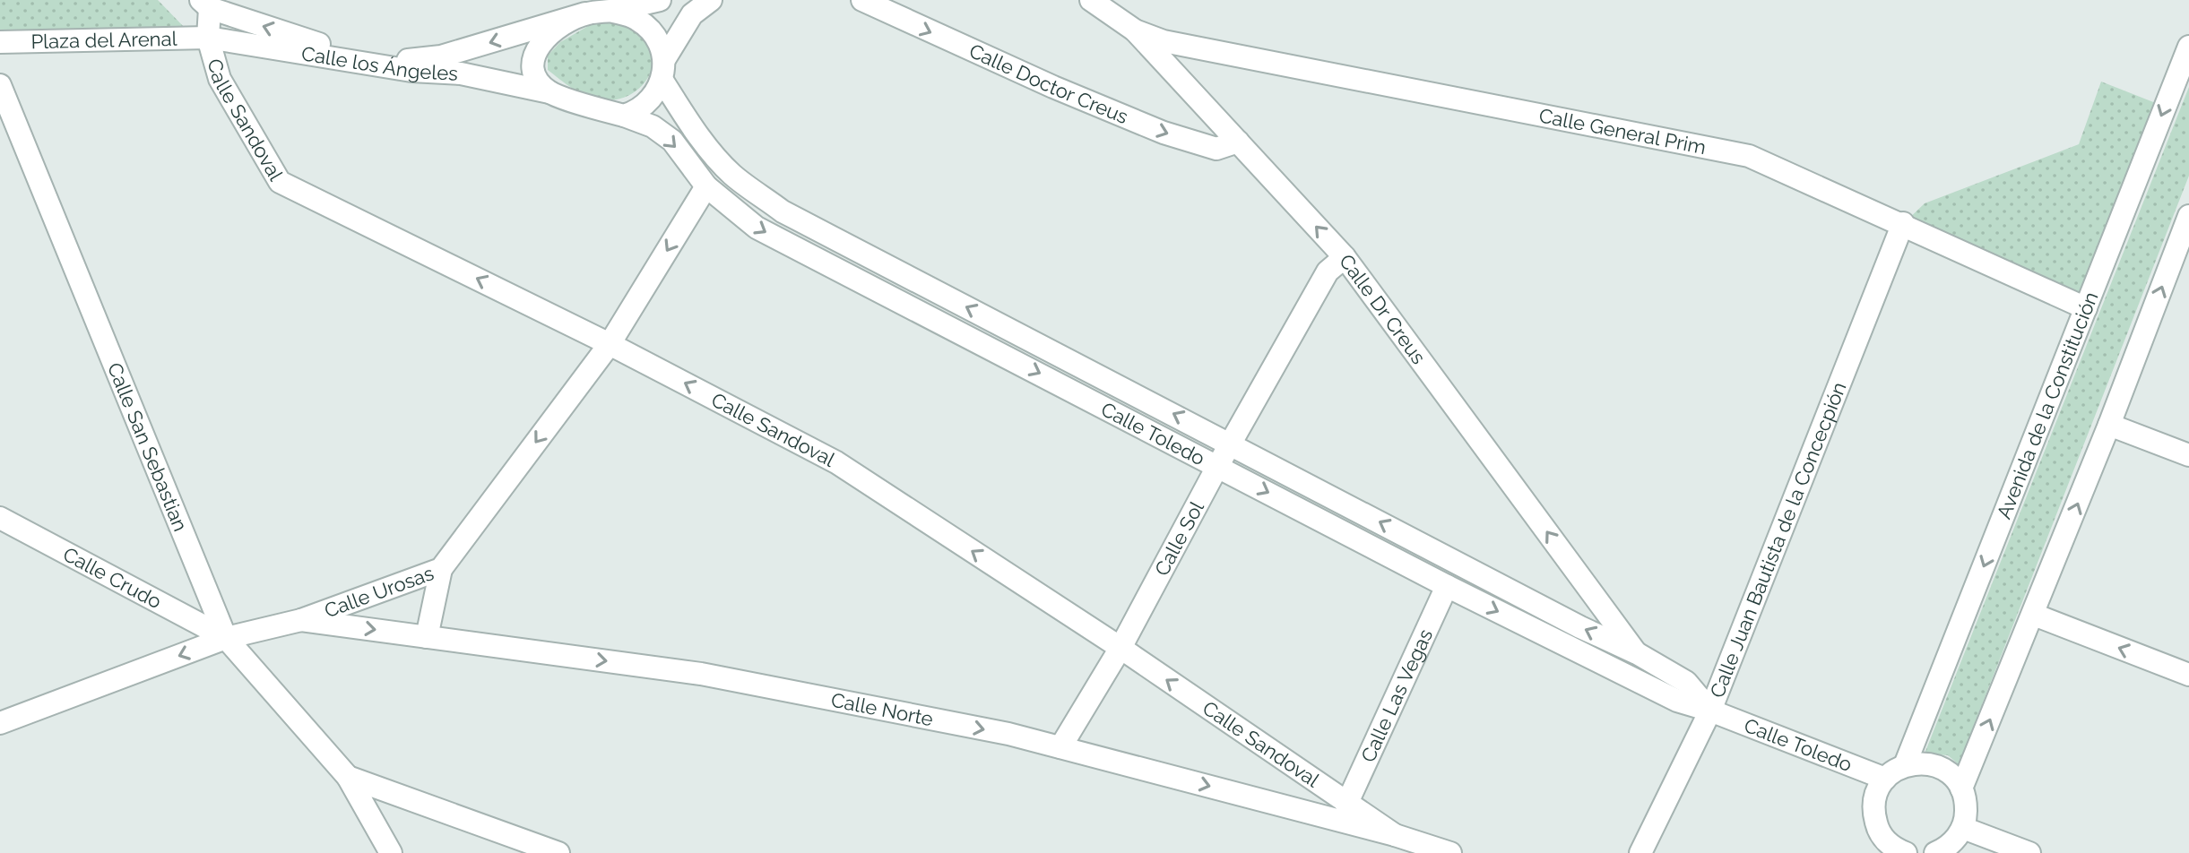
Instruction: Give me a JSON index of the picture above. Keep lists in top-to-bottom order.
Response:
{
  "streets": {
    "street": [
      "Plaza del Arenal",
      "Calle los Ángeles",
      "Calle Doctor Creus",
      "Calle Sandoval",
      "Calle General Prim",
      "Calle Dr Creus",
      "Avenida de la Constitución",
      "Calle Toledo",
      "Calle San Sebastian",
      "Calle Sol",
      "Calle Juan Bautista de la Concecpión",
      "Calle Crudo",
      "Calle Urosas",
      "Calle Las Vegas",
      "Calle Norte"
    ]
  },
  "crossings": [
    ["Plaza del Arenal", "Calle los Ángeles"],
    ["Plaza del Arenal", "Calle Sandoval"],
    ["Calle los Ángeles", "Calle Sandoval"],
    ["Calle los Ángeles", "Calle Toledo"],
    ["Calle Doctor Creus", "Calle Dr Creus"],
    ["Calle Sandoval", "Calle Sol"],
    ["Calle Sandoval", "Calle Urosas"],
    ["Calle Sandoval", "Calle Las Vegas"],
    ["Calle Sandoval", "Calle Norte"],
    ["Calle General Prim", "Calle Dr Creus"],
    ["Calle General Prim", "Avenida de la Constitución"],
    ["Calle General Prim", "Calle Juan Bautista de la Concecpión"],
    ["Calle Dr Creus", "Calle Toledo"],
    ["Calle Dr Creus", "Calle Sol"],
    ["Calle Toledo", "Calle Sol"],
    ["Calle Toledo", "Calle Juan Bautista de la Concecpión"],
    ["Calle Toledo", "Calle Urosas"],
    ["Calle Toledo", "Calle Las Vegas"],
    ["Calle San Sebastian", "Calle Crudo"],
    ["Calle San Sebastian", "Calle Urosas"],
    ["Calle Sol", "Calle Norte"],
    ["Calle Crudo", "Calle Urosas"],
    ["Calle Urosas", "Calle Norte"]
  ],
  "one_way": [
    "Calle Doctor Creus",
    "Calle Sandoval",
    "Calle Dr Creus",
    "Calle Urosas",
    "Calle Norte"
  ]
}
